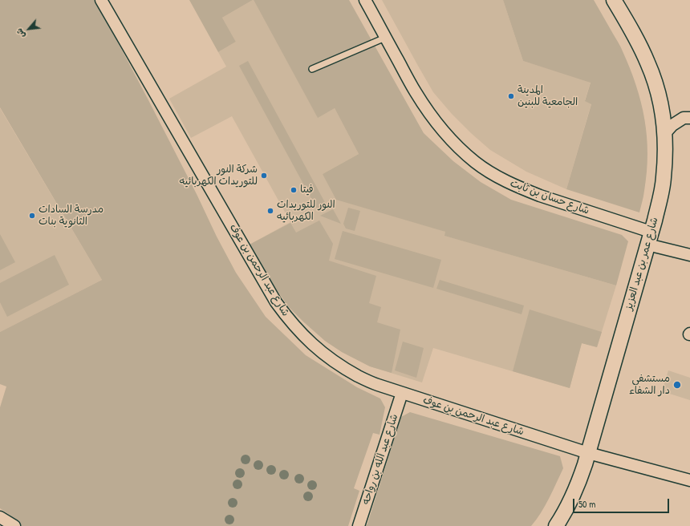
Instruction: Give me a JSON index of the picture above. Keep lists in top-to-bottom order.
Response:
{
  "streets": {
    "street": [
      "شارع حسان بن ثابت",
      "شارع عمر بن عبد العزيز",
      "شارع عبد الرحمن بن عوف",
      "شارع عبد الله بن رواحه"
    ]
  },
  "crossings": [
    ["شارع حسان بن ثابت", "شارع عمر بن عبد العزيز"],
    ["شارع عمر بن عبد العزيز", "شارع عبد الرحمن بن عوف"],
    ["شارع عبد الرحمن بن عوف", "شارع عبد الله بن رواحه"]
  ],
  "places": [
    "المدينة الجامعية للبنين",
    "شركة النور للتوريدات الكهربائيه",
    "فيتا",
    "النور للتوريدات الكهربائيه",
    "مدرسة السادات الثانوية بنات",
    "مستشفى دار الشفاء"
  ],
  "scale_bar": "50 m",
  "north": "bottom left"
}
